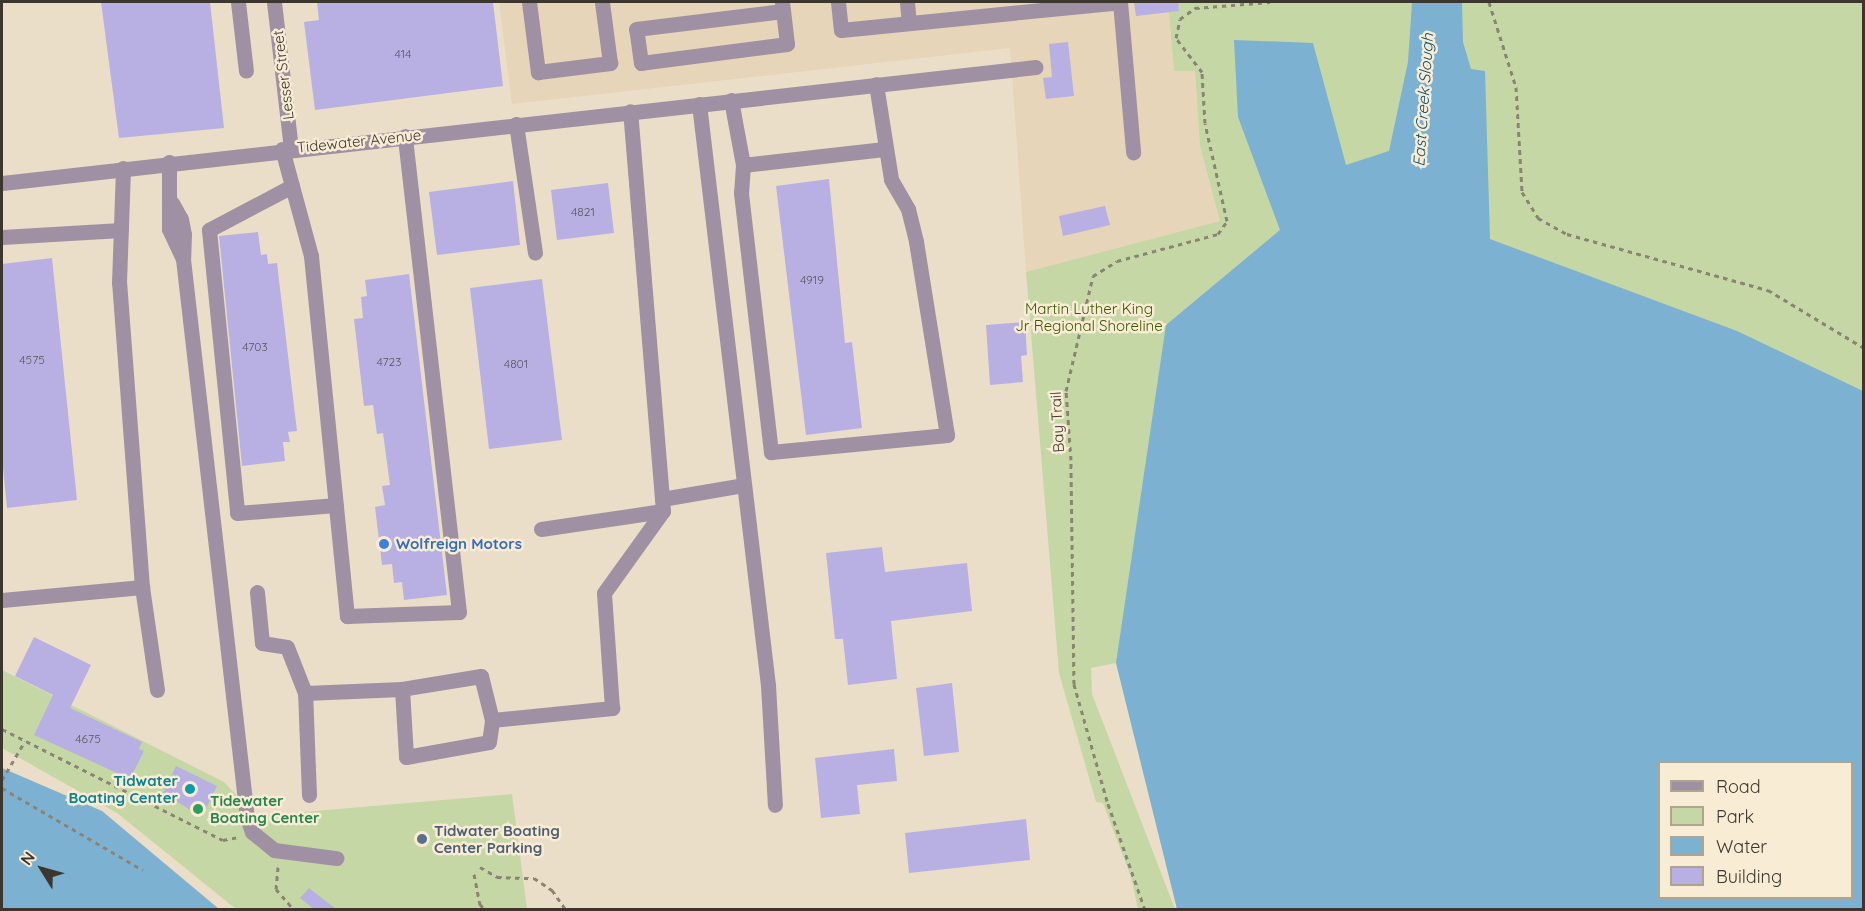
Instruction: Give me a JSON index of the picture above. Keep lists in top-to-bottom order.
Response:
{
  "streets": {
    "street": ["Lesser Street", "Tidewater Avenue"],
    "path": ["Bay Trail"]
  },
  "crossings": [
    ["Lesser Street", "Tidewater Avenue"]
  ],
  "water": ["East Creek Slough"],
  "parks": ["Martin Luther King Jr Regional Shoreline"],
  "places": [
    "Wolfreign Motors",
    "Tidwater Boating Center",
    "Tidewater Boating Center",
    "Tidwater Boating Center Parking"
  ],
  "house_numbers": [
    "414",
    "4821",
    "4919",
    "4703",
    "4575",
    "4723",
    "4801",
    "4675"
  ],
  "legend": [
    "Road",
    "Park",
    "Water",
    "Building"
  ],
  "north": "top left"
}
